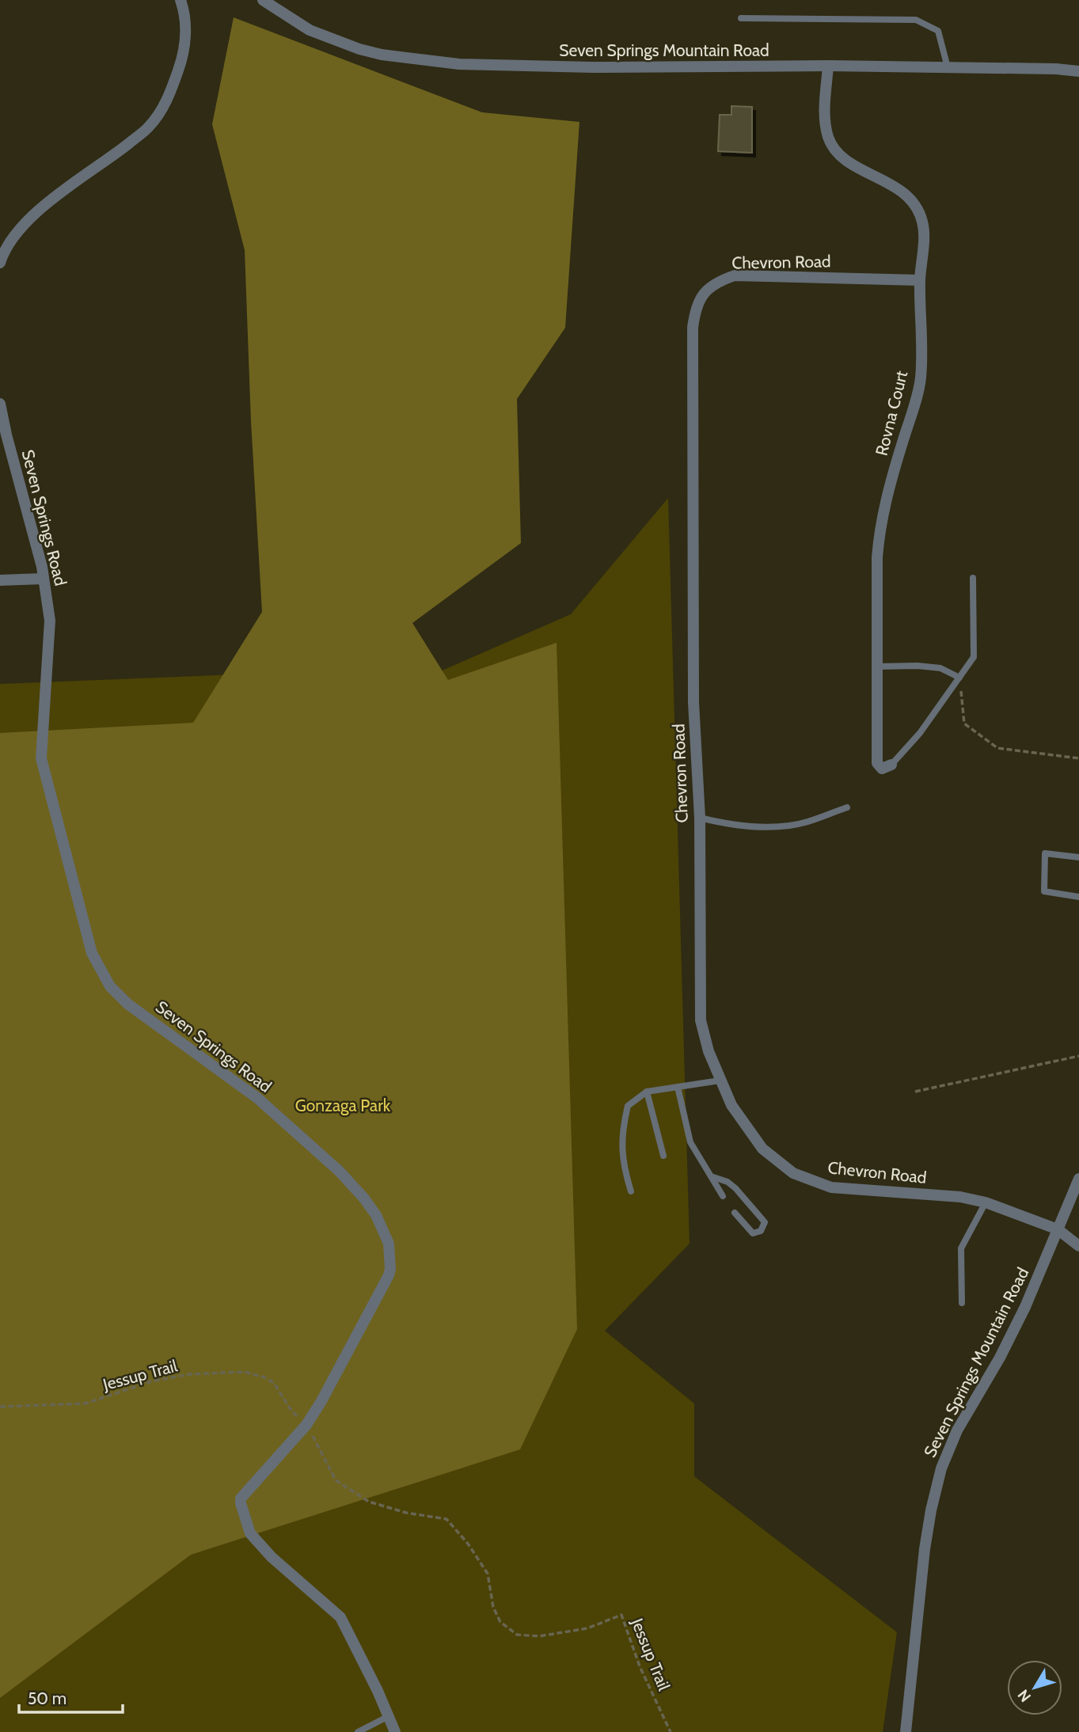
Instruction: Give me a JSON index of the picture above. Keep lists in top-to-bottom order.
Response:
{
  "streets": {
    "street": [
      "Seven Springs Mountain Road",
      "Chevron Road",
      "Rovna Court",
      "Seven Springs Road"
    ],
    "path": ["Jessup Trail"]
  },
  "crossings": [
    ["Seven Springs Mountain Road", "Chevron Road"],
    ["Seven Springs Mountain Road", "Rovna Court"],
    ["Chevron Road", "Rovna Court"],
    ["Seven Springs Road", "Jessup Trail"]
  ],
  "parks": ["Gonzaga Park"],
  "scale_bar": "50 m",
  "north": "bottom left"
}
